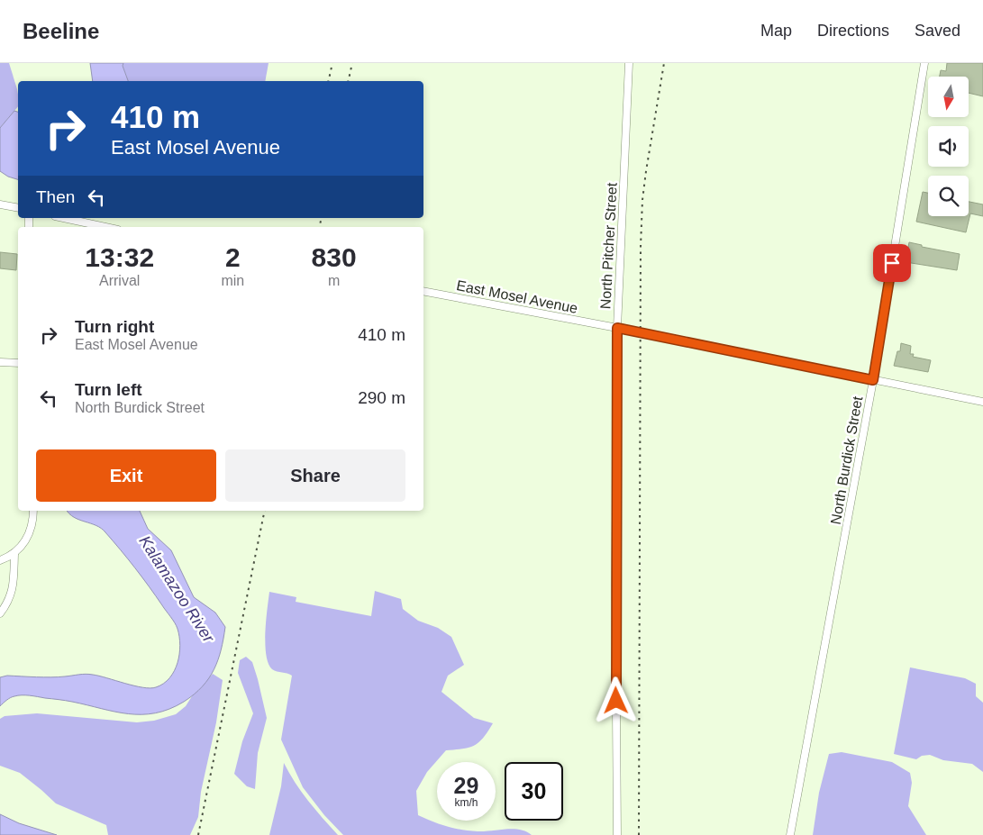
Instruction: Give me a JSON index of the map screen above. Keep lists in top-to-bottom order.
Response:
{
  "streets": {
    "street": ["North Pitcher Street", "East Mosel Avenue", "North Burdick Street"]
  },
  "crossings": [
    ["North Pitcher Street", "East Mosel Avenue"],
    ["East Mosel Avenue", "North Burdick Street"]
  ],
  "water": ["Kalamazoo River"],
  "north": "bottom",
  "page": {
    "header": "Beeline",
    "nav": ["Map", "Directions", "Saved"],
    "turn": ["410 m", "East Mosel Avenue"],
    "then": "Then",
    "eta": [
      "13:32",
      "Arrival",
      "2",
      "min",
      "830",
      "m"
    ],
    "list": [
      {
        "name": "Turn right",
        "note": "East Mosel Avenue",
        "value": "410 m"
      },
      {
        "name": "Turn left",
        "note": "North Burdick Street",
        "value": "290 m"
      }
    ],
    "buttons": ["Exit", "Share"],
    "speed": "29 km/h",
    "limit": "30"
  }
}
